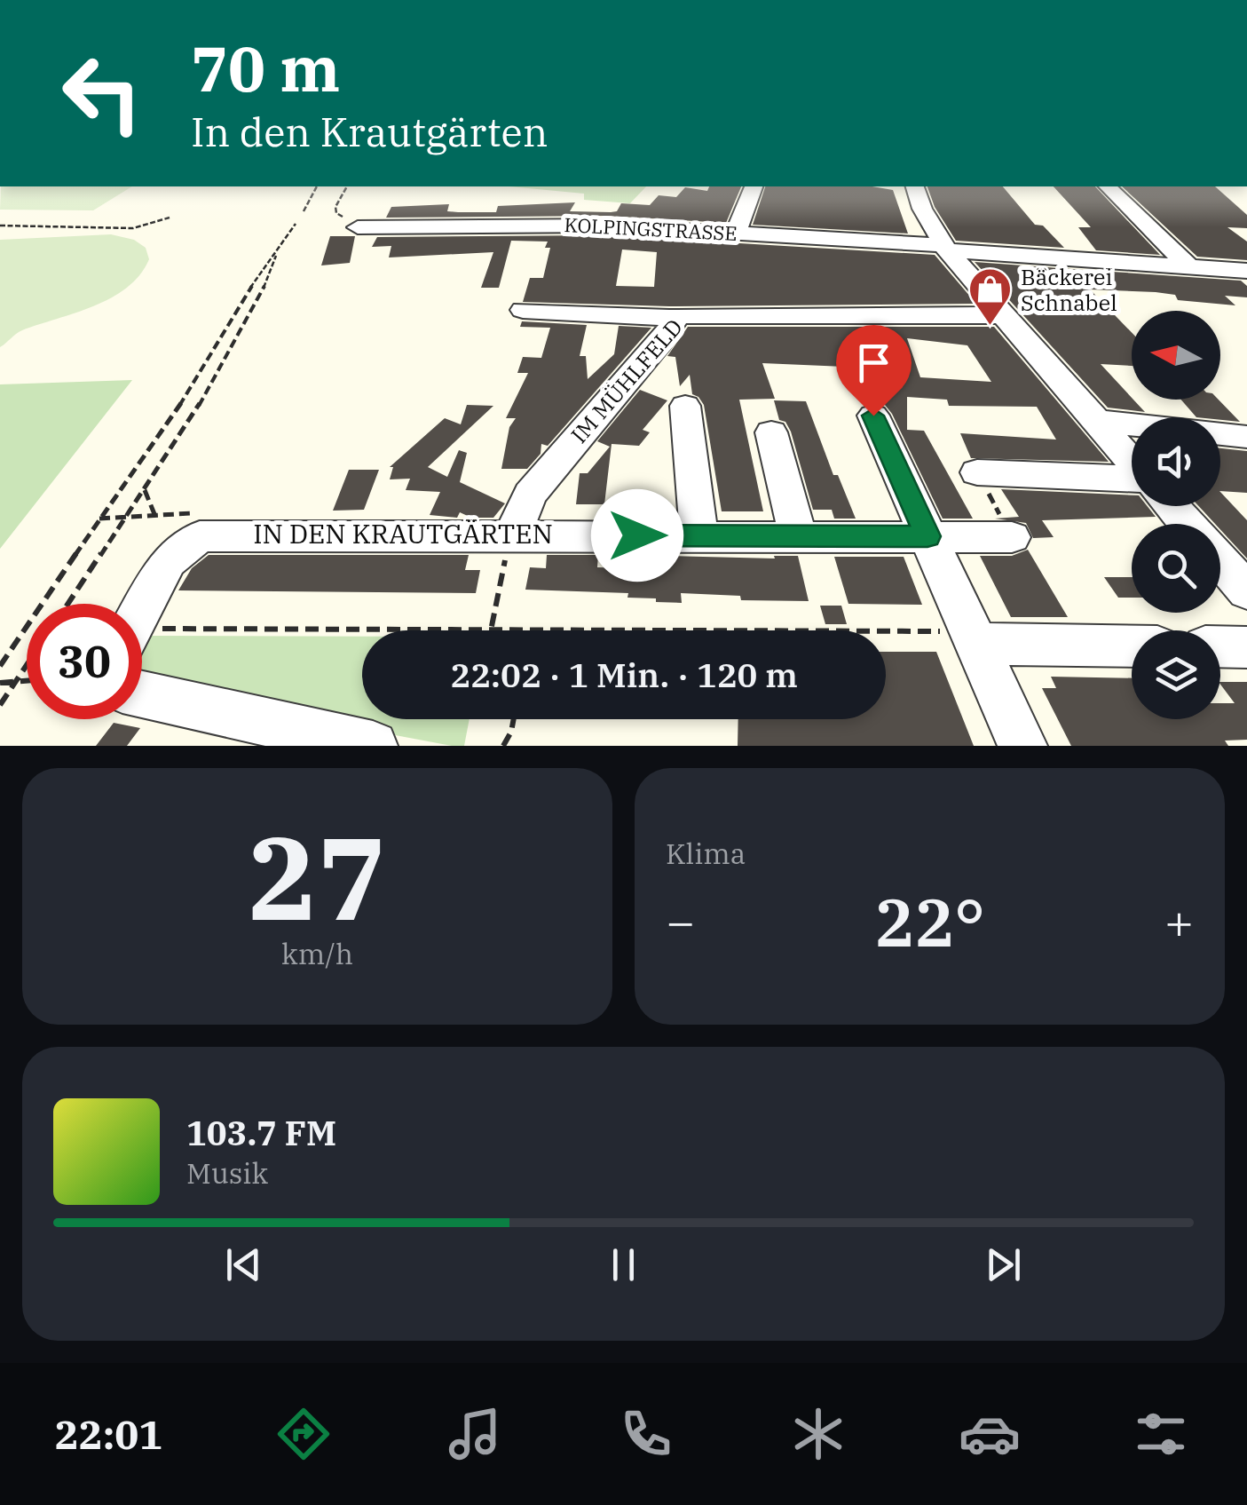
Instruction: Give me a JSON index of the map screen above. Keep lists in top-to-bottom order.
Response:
{
  "streets": {
    "street": ["KOLPINGSTRASSE", "IM MÜHLFELD", "IN DEN KRAUTGÄRTEN"]
  },
  "crossings": [
    ["IM MÜHLFELD", "IN DEN KRAUTGÄRTEN"]
  ],
  "places": {
    "shop": ["Bäckerei Schnabel"]
  },
  "north": "left",
  "page": {
    "turn": ["70 m", "In den Krautgärten"],
    "limit": "30",
    "trip": "22:02 · 1 Min. · 120 m",
    "tile": [
      ["27", "km/h"],
      "Klima"
    ],
    "heat": ["−", "22°", "+"],
    "song": ["103.7 FM", "Musik"],
    "tabs": "22:01"
  }
}
